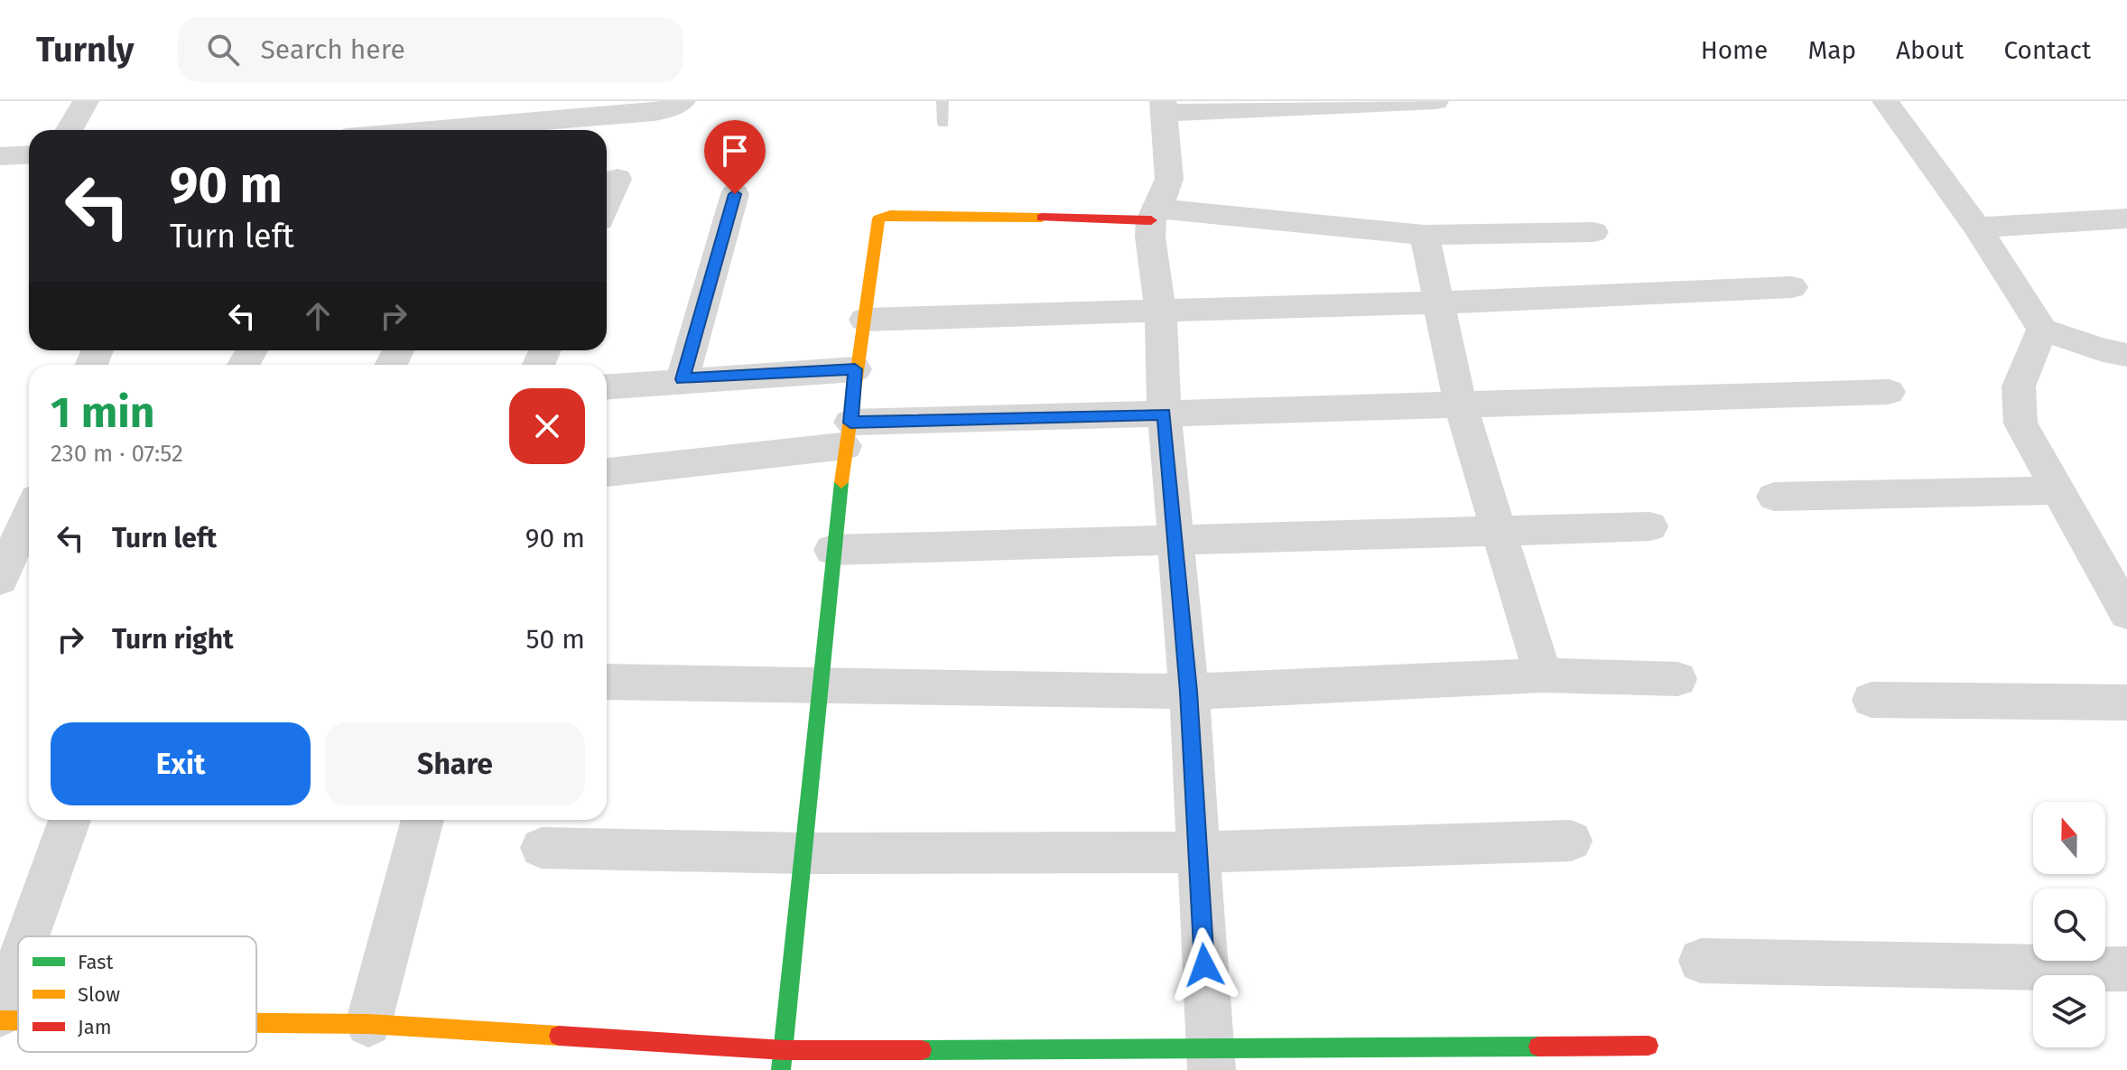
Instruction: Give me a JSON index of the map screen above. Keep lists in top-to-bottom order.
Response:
{
  "legend": ["Fast", "Slow", "Jam"],
  "north": "top",
  "page": {
    "header": "Turnly",
    "search": "Search here",
    "nav": [
      "Home",
      "Map",
      "About",
      "Contact"
    ],
    "turn": ["90 m", "Turn left"],
    "heading": ["1 min", "230 m · 07:52"],
    "list": [
      {
        "name": "Turn left",
        "value": "90 m"
      },
      {
        "name": "Turn right",
        "value": "50 m"
      }
    ],
    "buttons": ["Exit", "Share"]
  }
}
